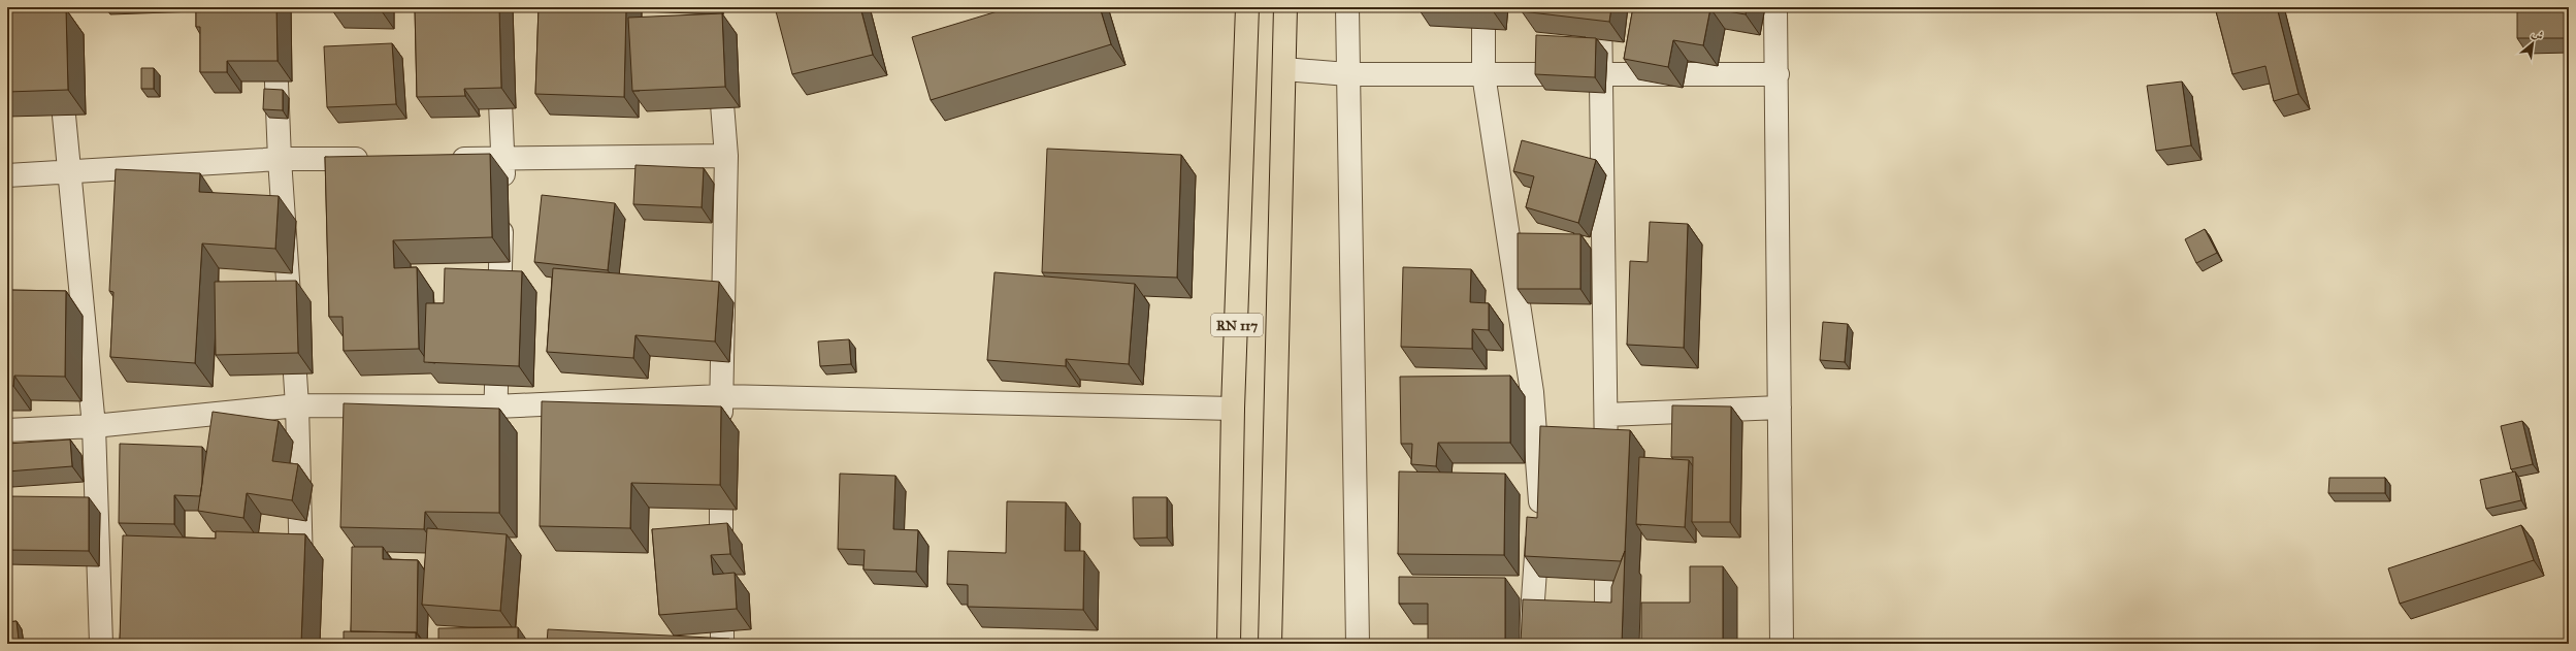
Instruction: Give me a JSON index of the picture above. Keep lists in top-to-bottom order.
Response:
{
  "streets": {
    "main road": ["RN 117"]
  },
  "north": "top right"
}
